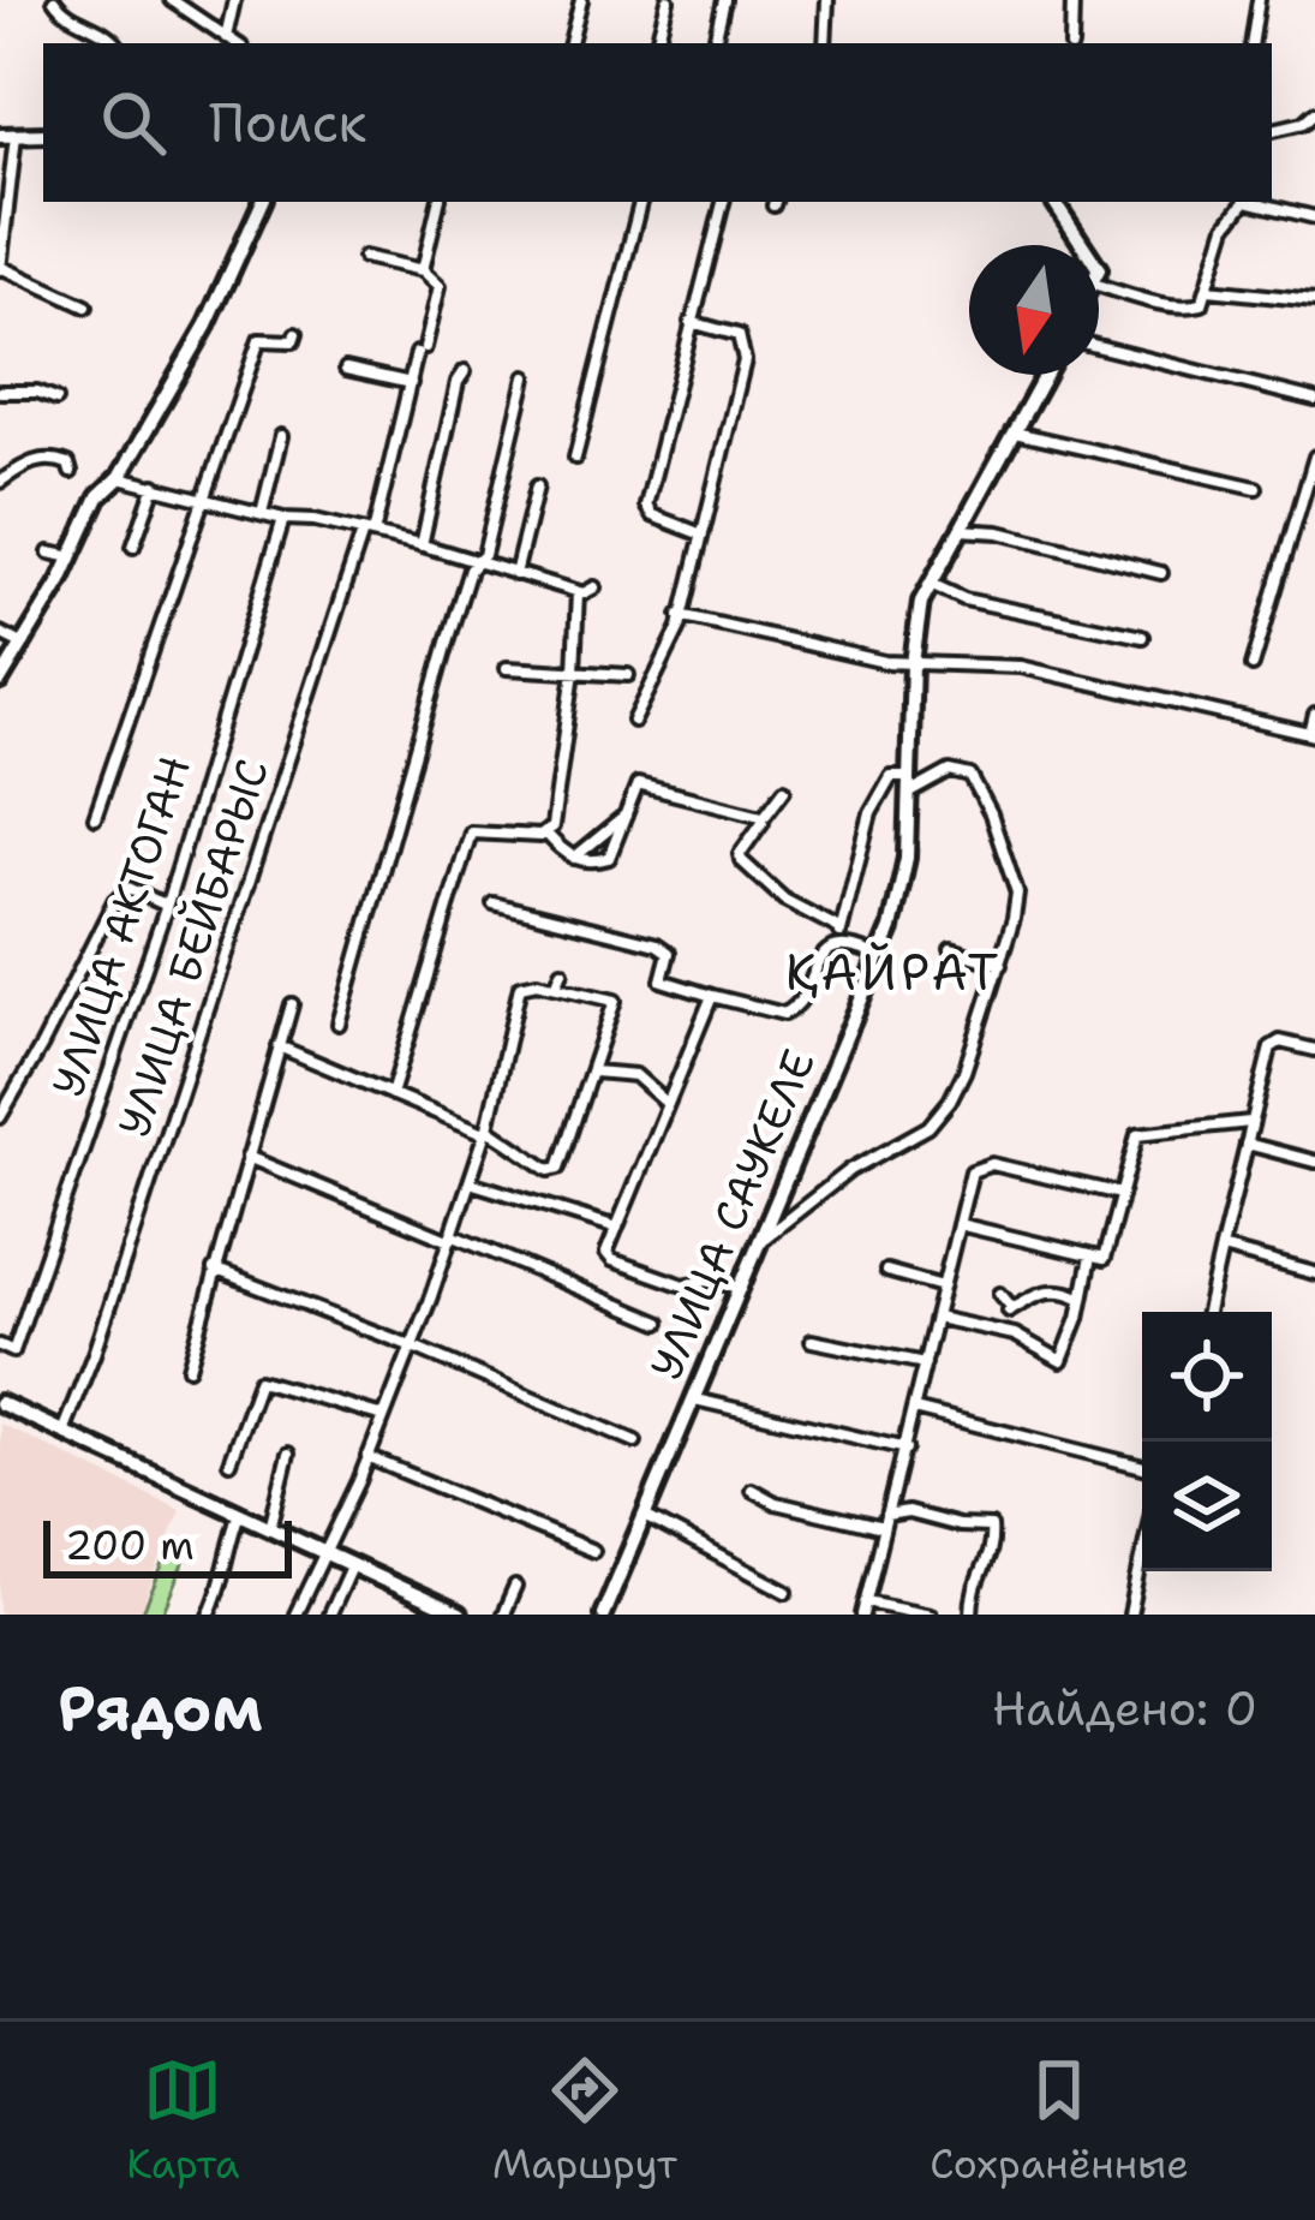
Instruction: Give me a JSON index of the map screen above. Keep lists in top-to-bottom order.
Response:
{
  "streets": {
    "street": ["УЛИЦА АКТОГАН", "УЛИЦА БЕЙБАРЫС", "УЛИЦА САУКЕЛЕ"]
  },
  "districts": ["ҚАЙРАТ"],
  "scale_bar": "200 m",
  "north": "bottom",
  "page": {
    "search": "Поиск",
    "scale": "200 m",
    "heading": ["Рядом", "Найдено: 0"],
    "nav": ["Карта", "Маршрут", "Сохранённые"]
  }
}
